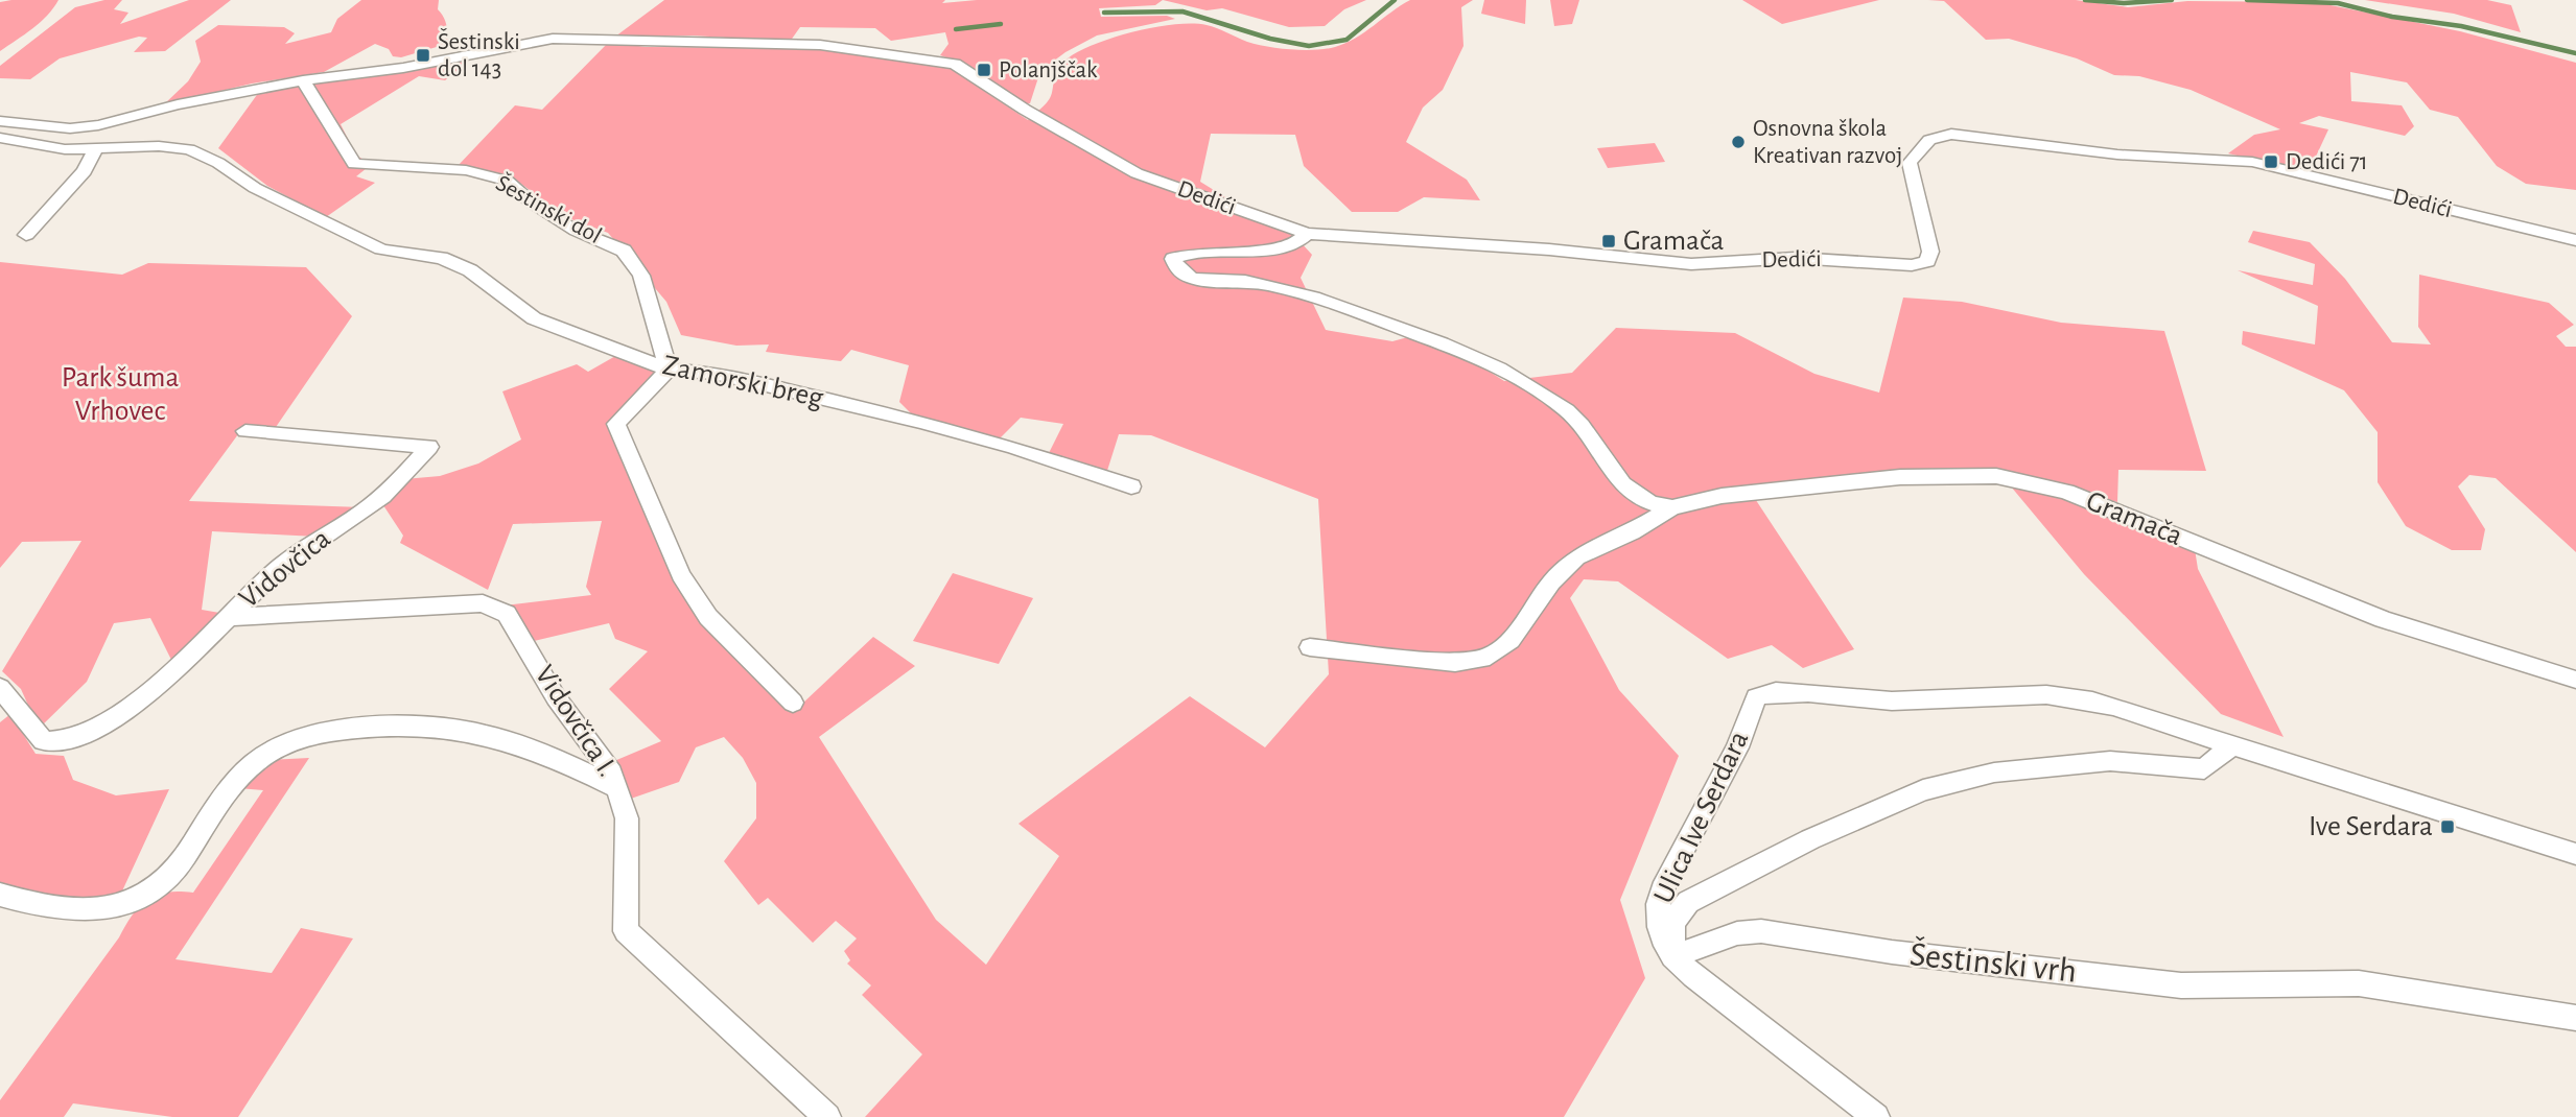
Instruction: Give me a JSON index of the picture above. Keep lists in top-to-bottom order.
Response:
{
  "streets": {
    "street": [
      "Dedići",
      "Šestinski dol",
      "Zamorski breg",
      "Gramača",
      "Vidovčica",
      "Vidovčica I.",
      "Ulica Ive Serdara",
      "Šestinski vrh"
    ]
  },
  "crossings": [
    ["Dedići", "Šestinski dol"],
    ["Dedići", "Gramača"],
    ["Šestinski dol", "Zamorski breg"],
    ["Vidovčica", "Vidovčica I."],
    ["Ulica Ive Serdara", "Šestinski vrh"]
  ],
  "parks": ["Park šuma Vrhovec"],
  "places": {
    "transit": [
      "Šestinski dol 143",
      "Polanjščak",
      "Dedići 71",
      "Gramača",
      "Ive Serdara"
    ],
    "other": ["Osnovna škola Kreativan razvoj"]
  }
}
